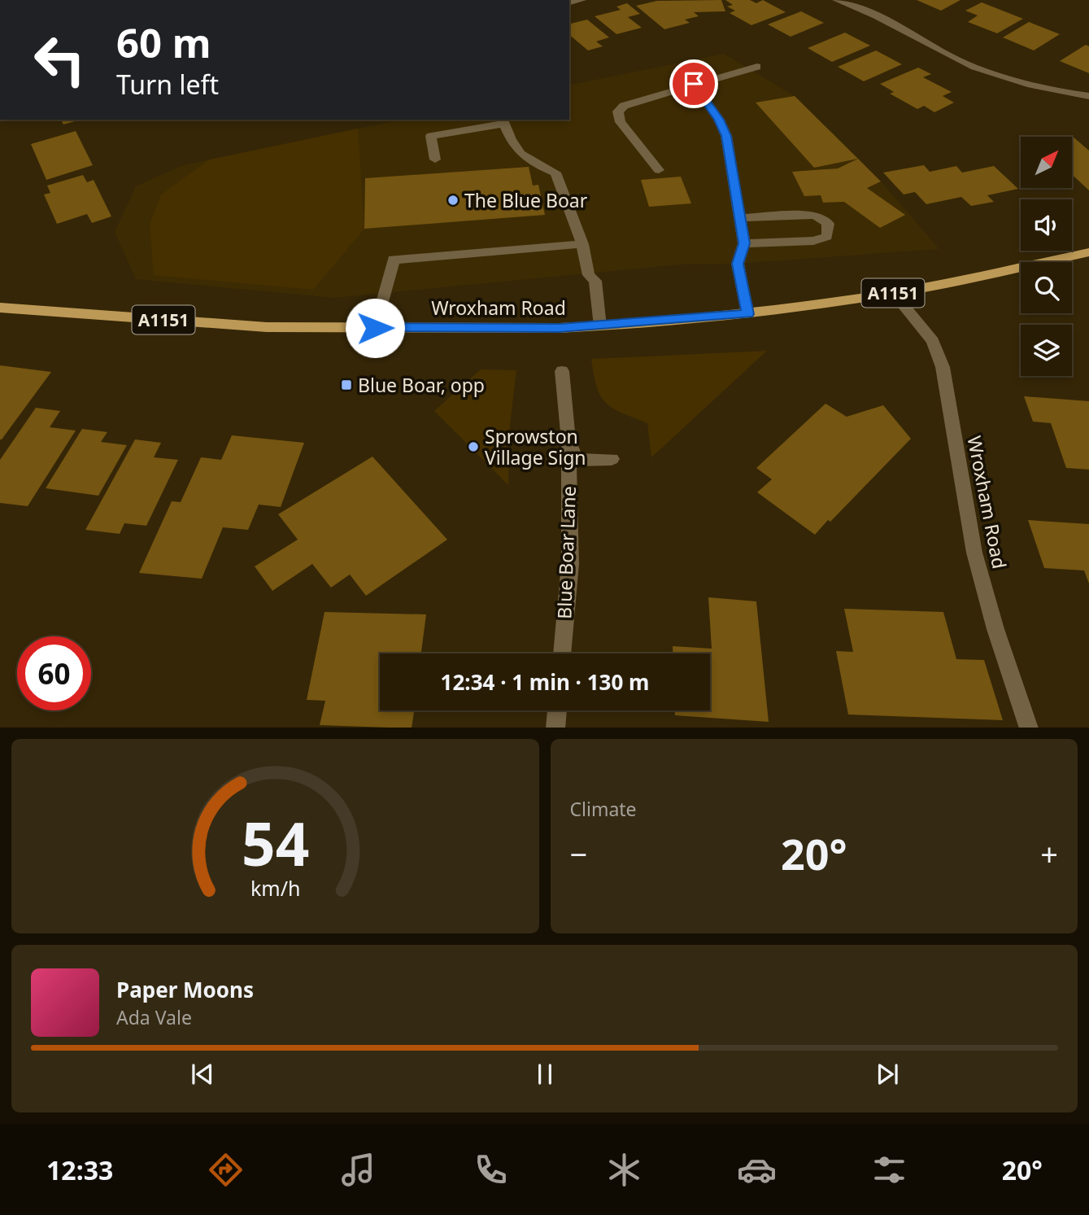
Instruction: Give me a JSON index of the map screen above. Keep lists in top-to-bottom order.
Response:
{
  "streets": {
    "main road": ["A1151", "Wroxham Road"],
    "street": ["Blue Boar Lane"]
  },
  "places": {
    "other": ["The Blue Boar", "Sprowston Village Sign"],
    "transit": ["Blue Boar, opp"]
  },
  "north": "top right",
  "page": {
    "turn": ["60 m", "Turn left"],
    "limit": "60",
    "trip": "12:34 · 1 min · 130 m",
    "tile": "Climate",
    "heat": ["−", "20°", "+"],
    "song": ["Paper Moons", "Ada Vale"],
    "tabs": ["12:33", "20°"],
    "gauge": ["54", "km/h"]
  }
}
